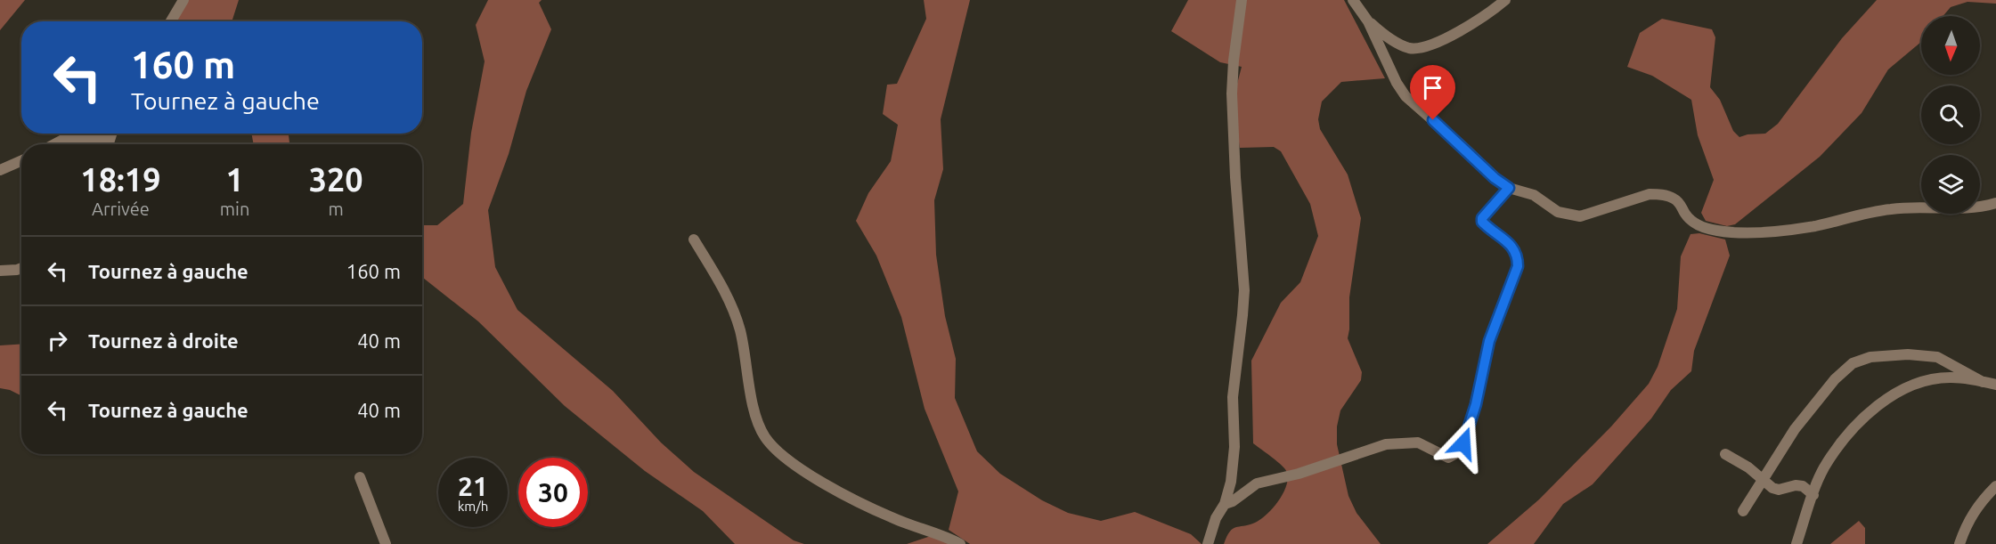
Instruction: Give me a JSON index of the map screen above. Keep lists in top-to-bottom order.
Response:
{
  "north": "bottom",
  "page": {
    "turn": ["160 m", "Tournez à gauche"],
    "eta": [
      "18:19",
      "Arrivée",
      "1",
      "min",
      "320",
      "m"
    ],
    "list": [
      {
        "name": "Tournez à gauche",
        "value": "160 m"
      },
      {
        "name": "Tournez à droite",
        "value": "40 m"
      },
      {
        "name": "Tournez à gauche",
        "value": "40 m"
      }
    ],
    "speed": "21 km/h",
    "limit": "30"
  }
}
